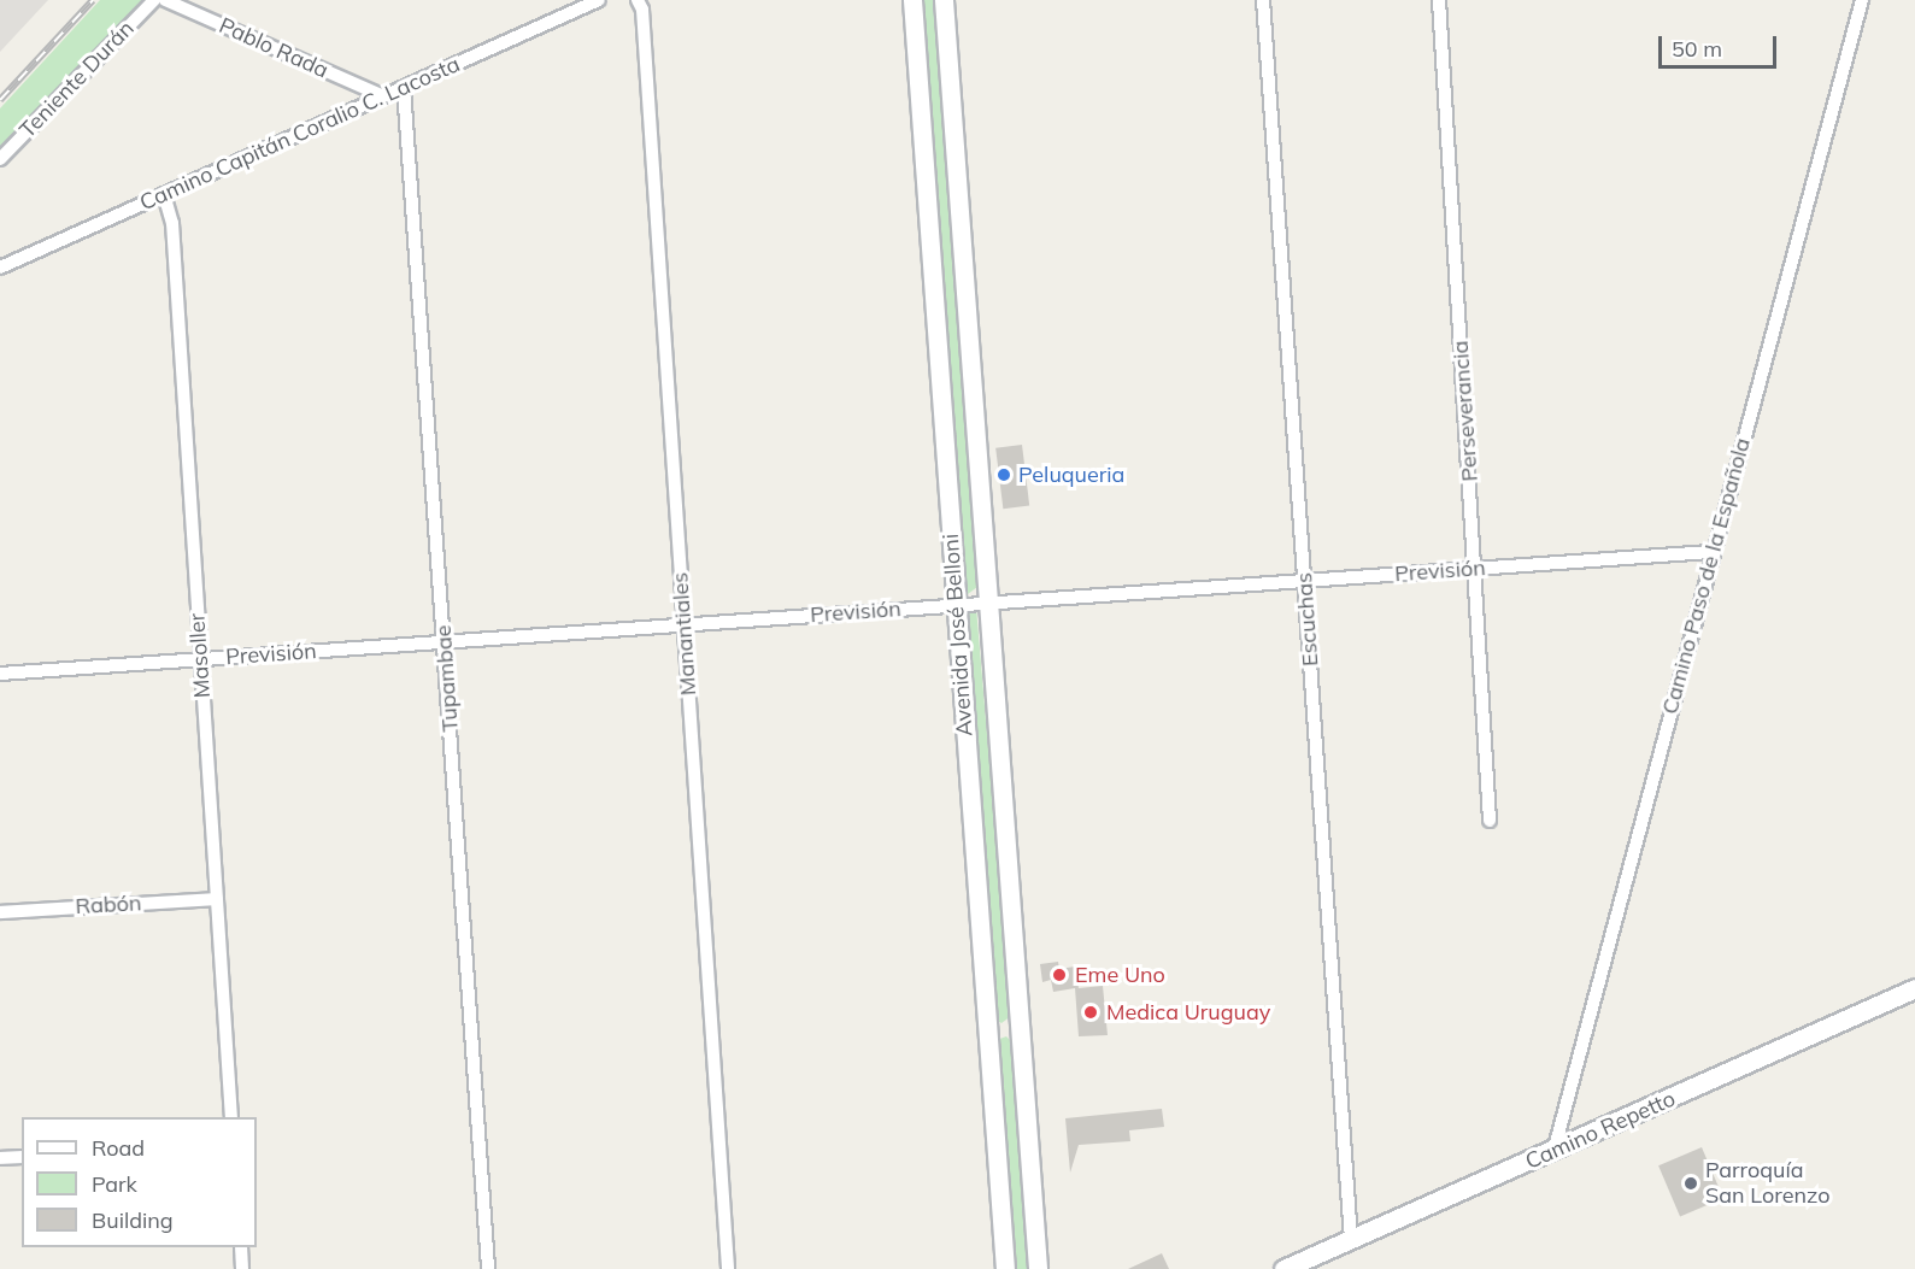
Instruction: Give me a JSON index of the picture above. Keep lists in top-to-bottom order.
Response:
{
  "streets": {
    "main road": ["Avenida José Belloni", "Camino Repetto"],
    "street": [
      "Pablo Rada",
      "Teniente Durán",
      "Camino Capitán Coralio C. Lacosta",
      "Perseverancia",
      "Previsión",
      "Camino Paso de la Española",
      "Escuchas",
      "Manantiales",
      "Masoller",
      "Tupambae",
      "Rabón"
    ]
  },
  "crossings": [
    ["Pablo Rada", "Camino Capitán Coralio C. Lacosta"],
    ["Camino Capitán Coralio C. Lacosta", "Masoller"],
    ["Camino Capitán Coralio C. Lacosta", "Tupambae"],
    ["Perseverancia", "Previsión"],
    ["Previsión", "Camino Paso de la Española"],
    ["Previsión", "Escuchas"],
    ["Previsión", "Manantiales"],
    ["Previsión", "Avenida José Belloni"],
    ["Previsión", "Masoller"],
    ["Previsión", "Tupambae"],
    ["Camino Paso de la Española", "Camino Repetto"],
    ["Escuchas", "Camino Repetto"],
    ["Masoller", "Rabón"]
  ],
  "places": [
    "Peluqueria",
    "Eme Uno",
    "Medica Uruguay",
    "Parroquía San Lorenzo"
  ],
  "legend": ["Road", "Park", "Building"],
  "scale_bar": "50 m"
}
